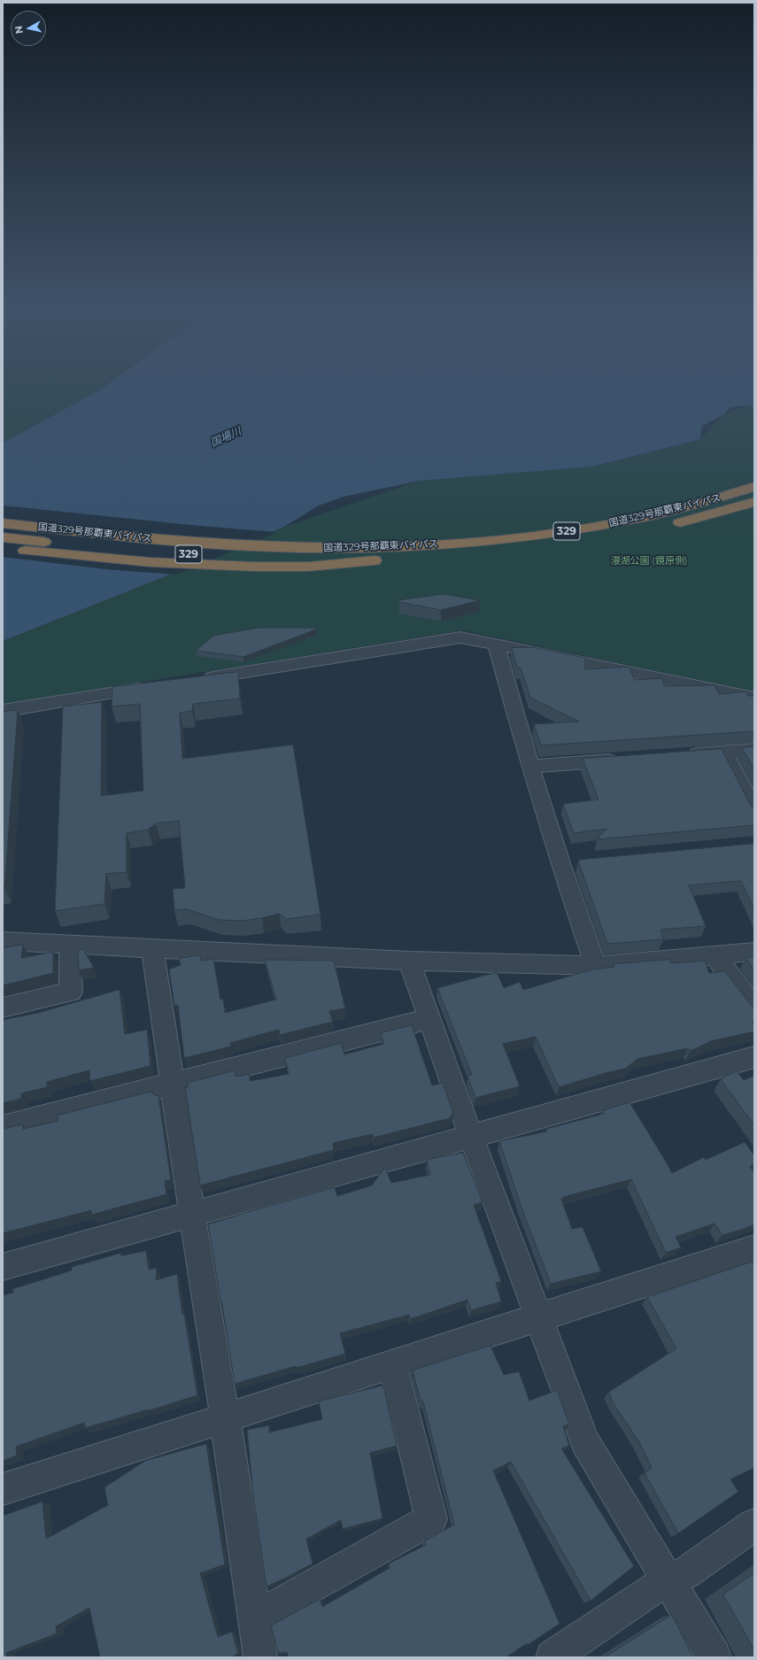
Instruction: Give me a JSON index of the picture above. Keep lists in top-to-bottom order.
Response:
{
  "streets": {
    "highway": ["国道329号那覇東バイパス", "329"]
  },
  "water": ["国場川"],
  "parks": ["漫湖公園 (鏡原側)"],
  "north": "left"
}
